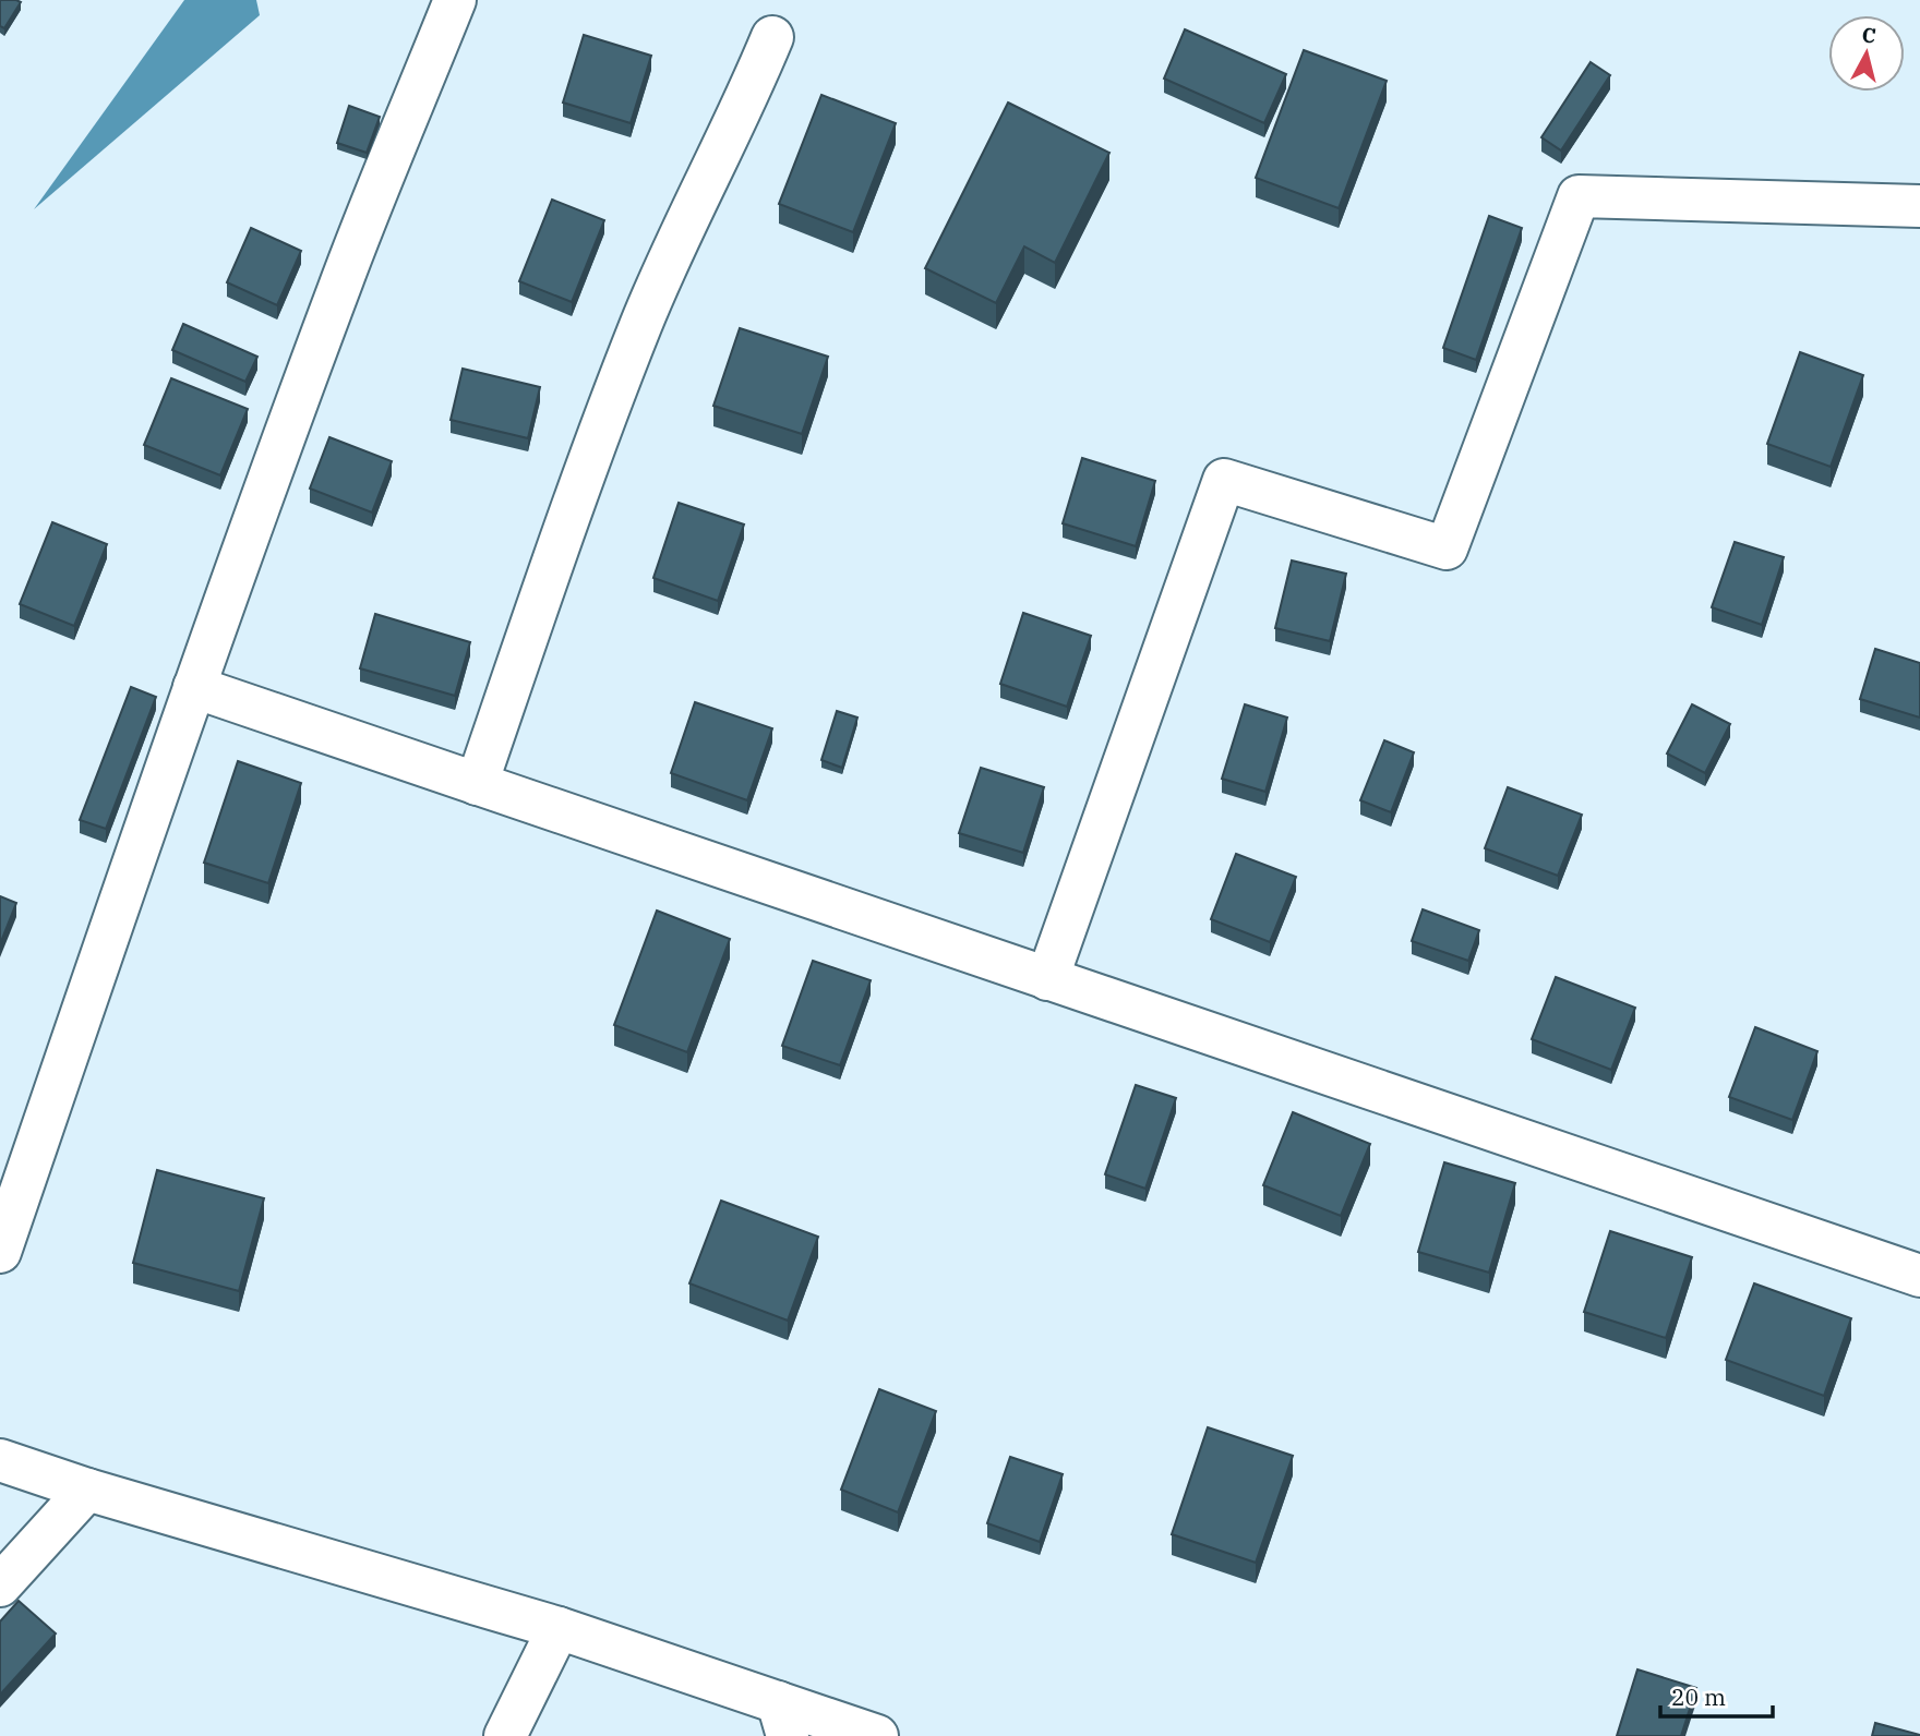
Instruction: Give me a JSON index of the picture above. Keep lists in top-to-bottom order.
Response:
{
  "scale_bar": "20 m",
  "north": "top"
}
